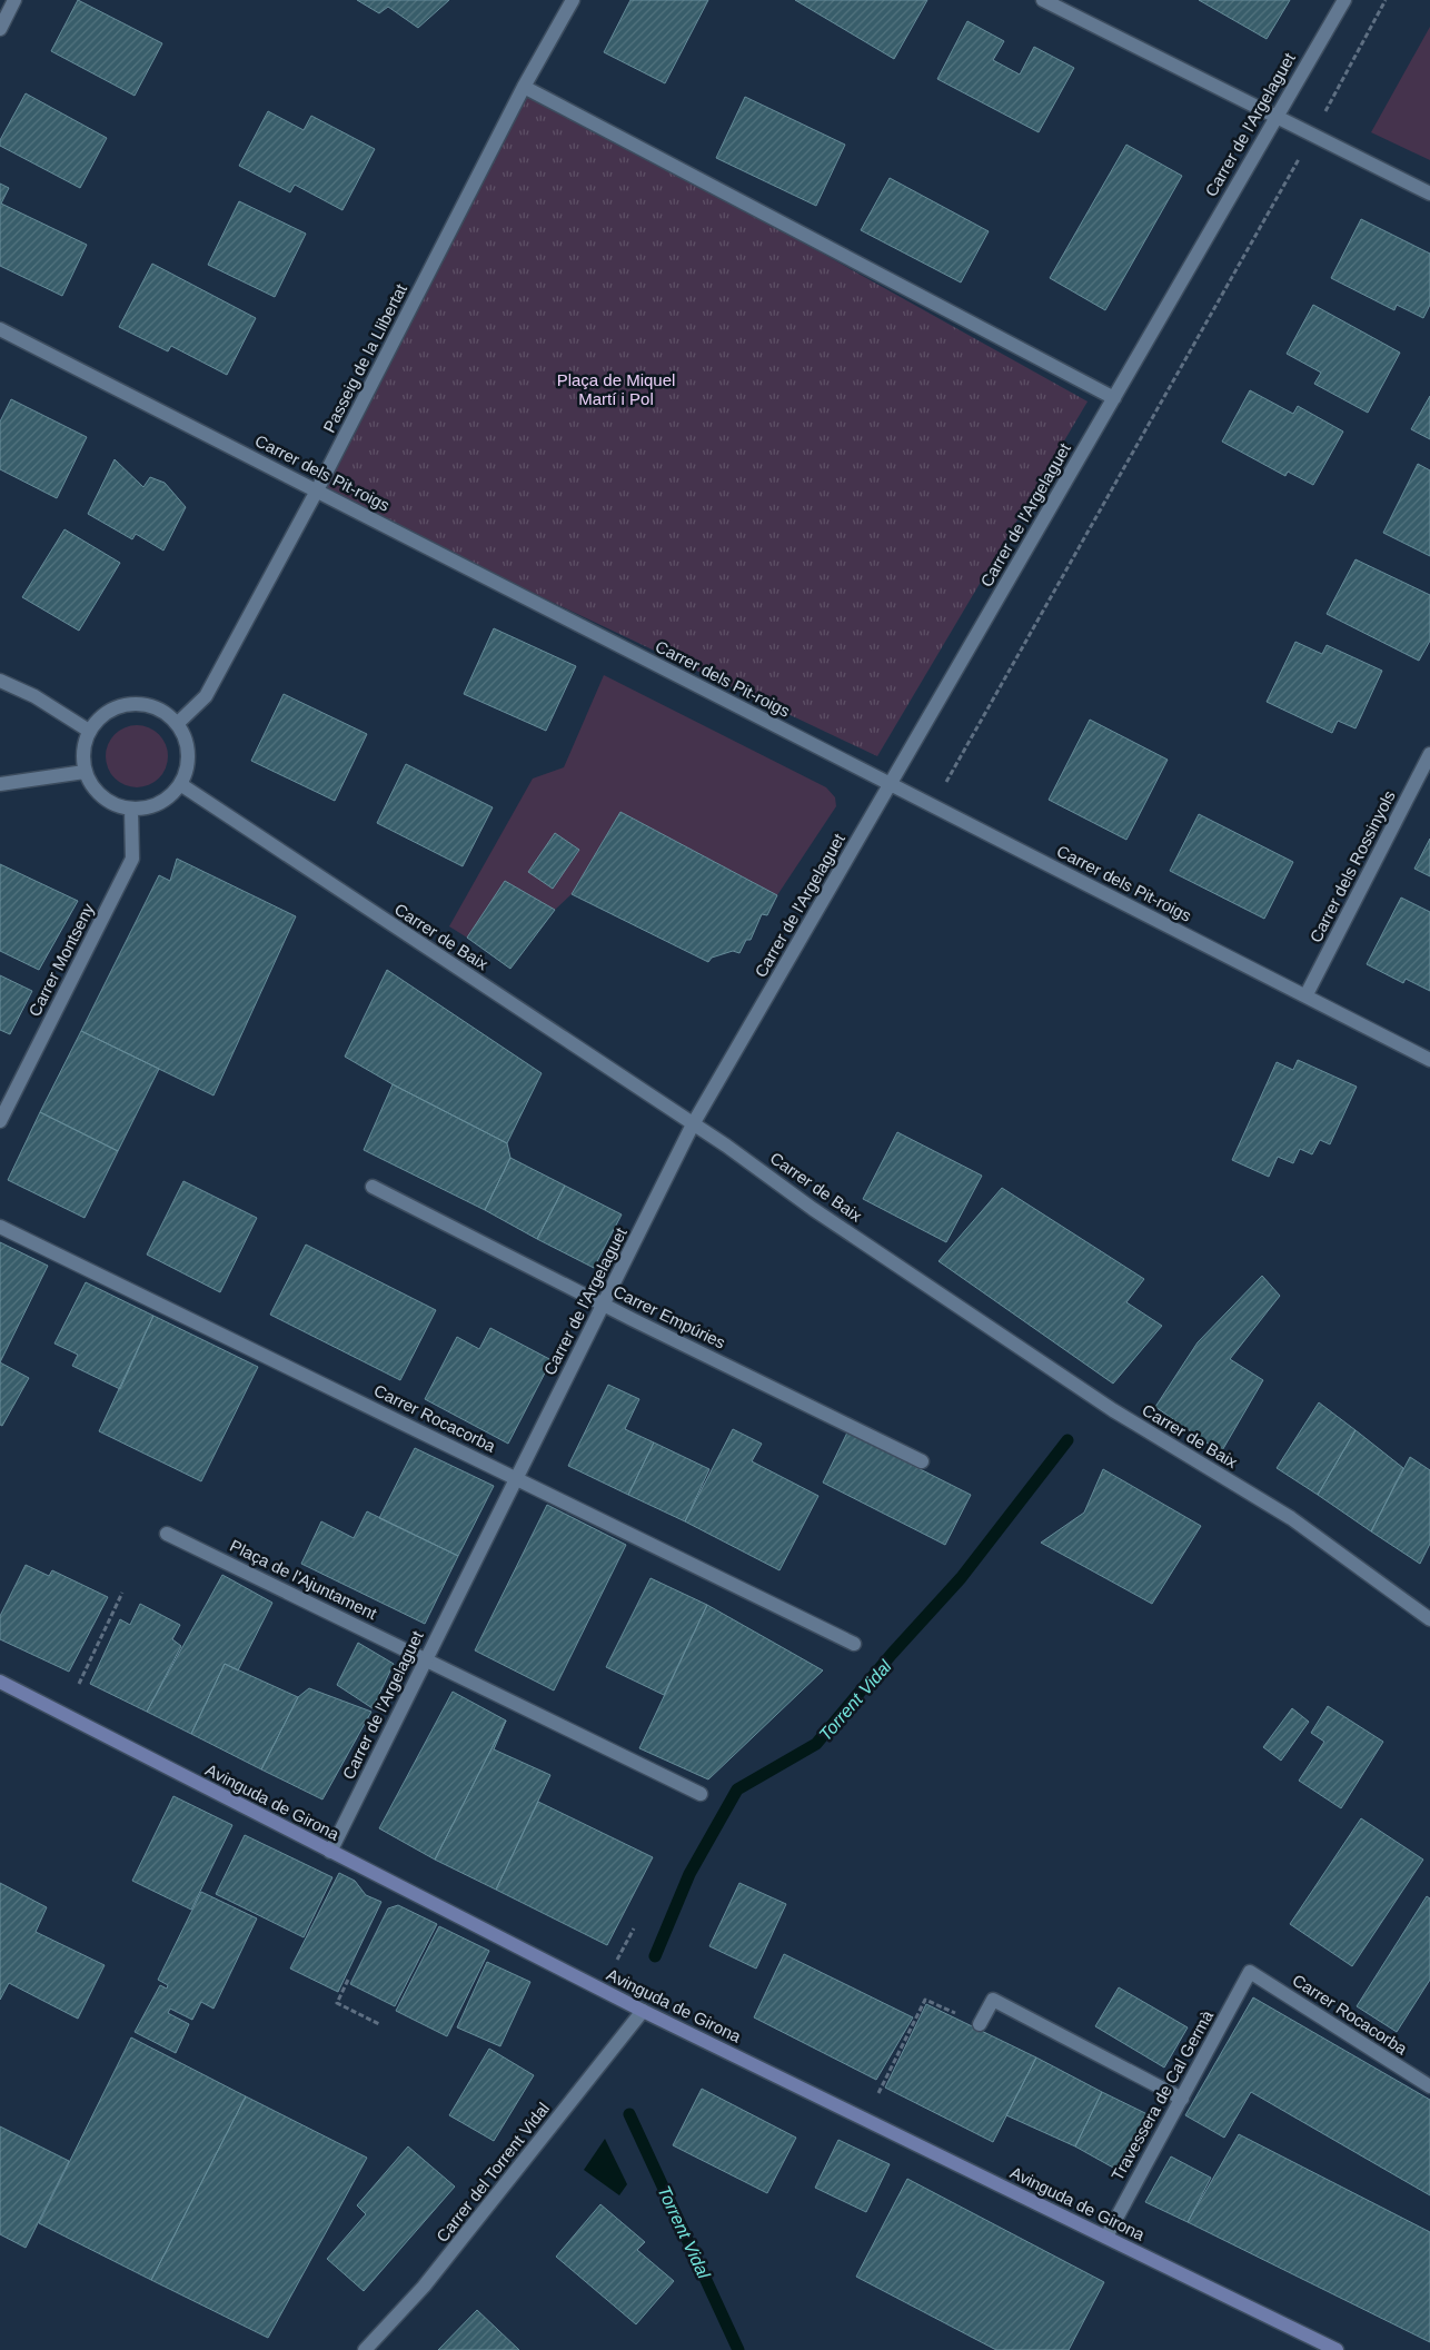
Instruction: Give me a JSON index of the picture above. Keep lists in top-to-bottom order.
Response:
{
  "streets": {
    "main road": ["Avinguda de Girona"],
    "street": [
      "Carrer de l'Argelaguet",
      "Passeig de la Llibertat",
      "Carrer dels Pit-roigs",
      "Carrer dels Rossinyols",
      "Carrer de Baix",
      "Carrer Montseny",
      "Carrer Empúries",
      "Carrer Rocacorba",
      "Plaça de l'Ajuntament",
      "Travessera de Cal Germà",
      "Carrer del Torrent Vidal"
    ]
  },
  "crossings": [
    ["Carrer de l'Argelaguet", "Carrer dels Pit-roigs"],
    ["Carrer de l'Argelaguet", "Carrer de Baix"],
    ["Carrer de l'Argelaguet", "Carrer Empúries"],
    ["Carrer de l'Argelaguet", "Carrer Rocacorba"],
    ["Carrer de l'Argelaguet", "Plaça de l'Ajuntament"],
    ["Carrer de l'Argelaguet", "Avinguda de Girona"],
    ["Passeig de la Llibertat", "Carrer dels Pit-roigs"],
    ["Passeig de la Llibertat", "Carrer de Baix"],
    ["Passeig de la Llibertat", "Carrer Montseny"],
    ["Carrer dels Pit-roigs", "Carrer dels Rossinyols"],
    ["Carrer de Baix", "Carrer Montseny"],
    ["Carrer Rocacorba", "Travessera de Cal Germà"],
    ["Avinguda de Girona", "Travessera de Cal Germà"],
    ["Avinguda de Girona", "Carrer del Torrent Vidal"]
  ],
  "water": ["Torrent Vidal"],
  "parks": ["Plaça de Miquel Martí i Pol"]
}
